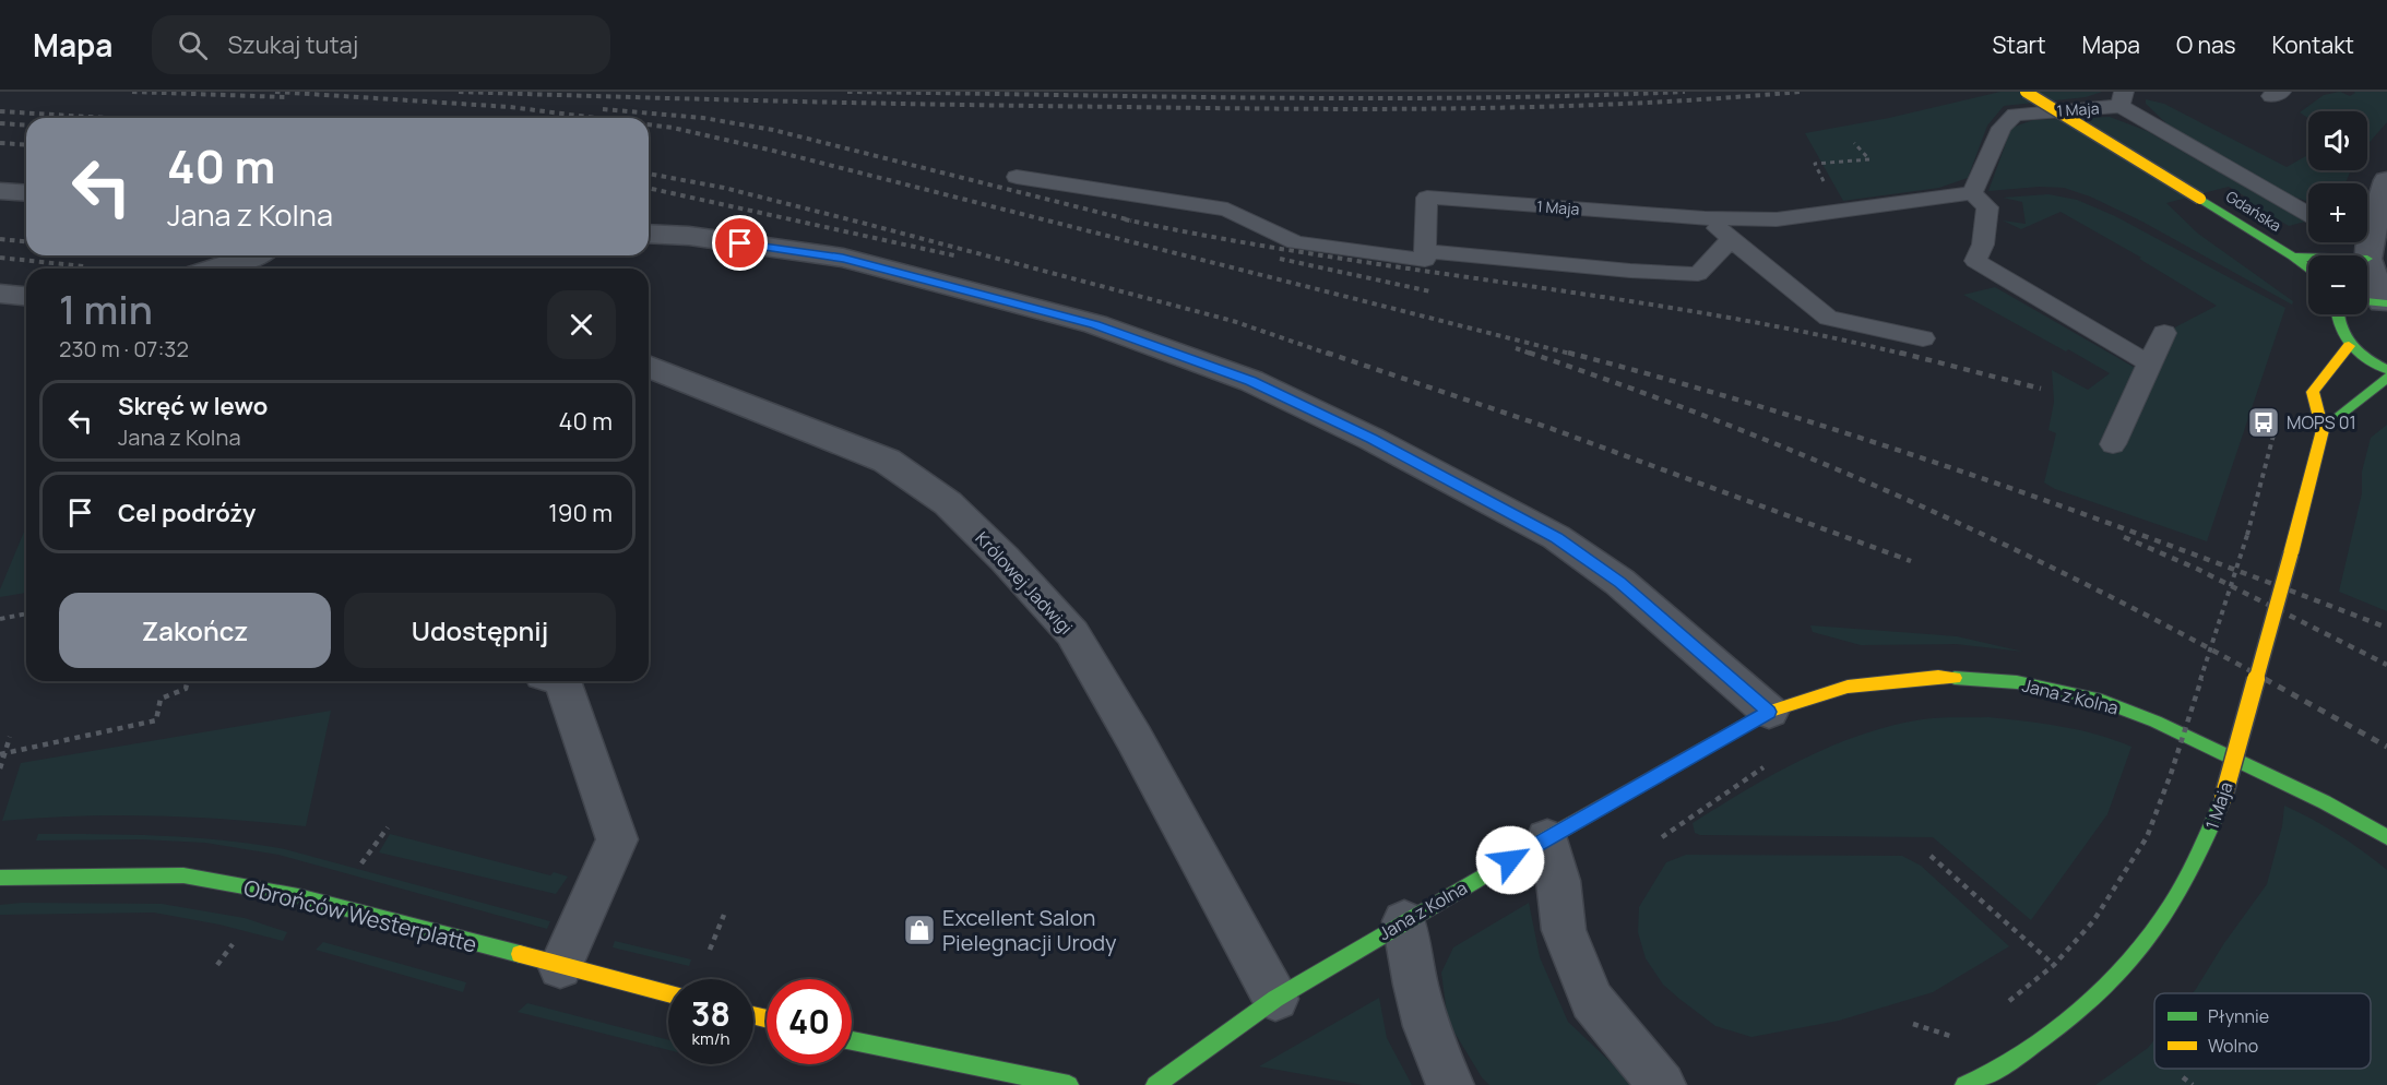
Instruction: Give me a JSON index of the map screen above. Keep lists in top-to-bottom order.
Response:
{
  "streets": {
    "street": [
      "1 Maja",
      "Gdańska",
      "Królowej Jadwigi",
      "Jana z Kolna",
      "Obrońców Westerplatte"
    ]
  },
  "crossings": [
    ["Królowej Jadwigi", "Jana z Kolna"]
  ],
  "places": {
    "bus stop": ["MOPS 01"],
    "shop": ["Excellent Salon Pielegnacji Urody"]
  },
  "legend": ["Płynnie", "Wolno"],
  "page": {
    "header": "Mapa",
    "search": "Szukaj tutaj",
    "nav": [
      "Start",
      "Mapa",
      "O nas",
      "Kontakt"
    ],
    "map_buttons": ["+", "−"],
    "turn": ["40 m", "Jana z Kolna"],
    "heading": ["1 min", "230 m · 07:32"],
    "list": [
      {
        "name": "Skręć w lewo",
        "note": "Jana z Kolna",
        "value": "40 m"
      },
      {
        "name": "Cel podróży",
        "value": "190 m"
      }
    ],
    "buttons": ["Zakończ", "Udostępnij"],
    "speed": "38 km/h",
    "limit": "40"
  }
}
